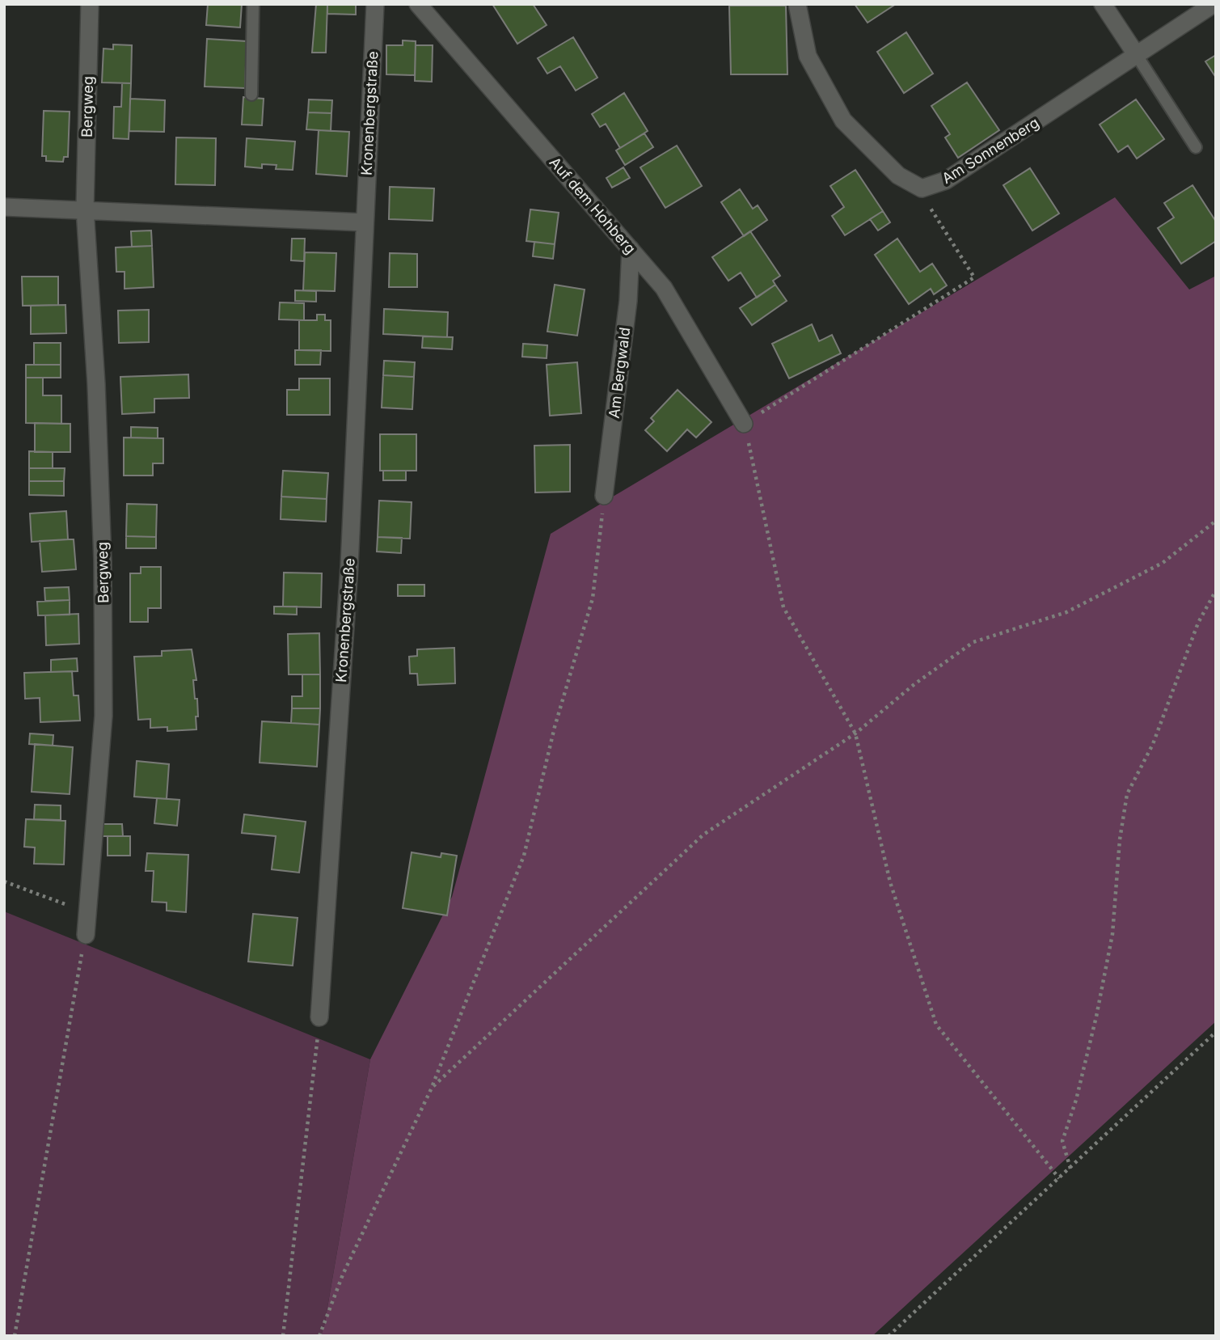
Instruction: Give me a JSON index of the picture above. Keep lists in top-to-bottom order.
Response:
{
  "streets": {
    "street": [
      "Bergweg",
      "Kronenbergstraße",
      "Am Sonnenberg",
      "Auf dem Hohberg",
      "Am Bergwald"
    ]
  },
  "crossings": [
    ["Auf dem Hohberg", "Am Bergwald"]
  ]
}
